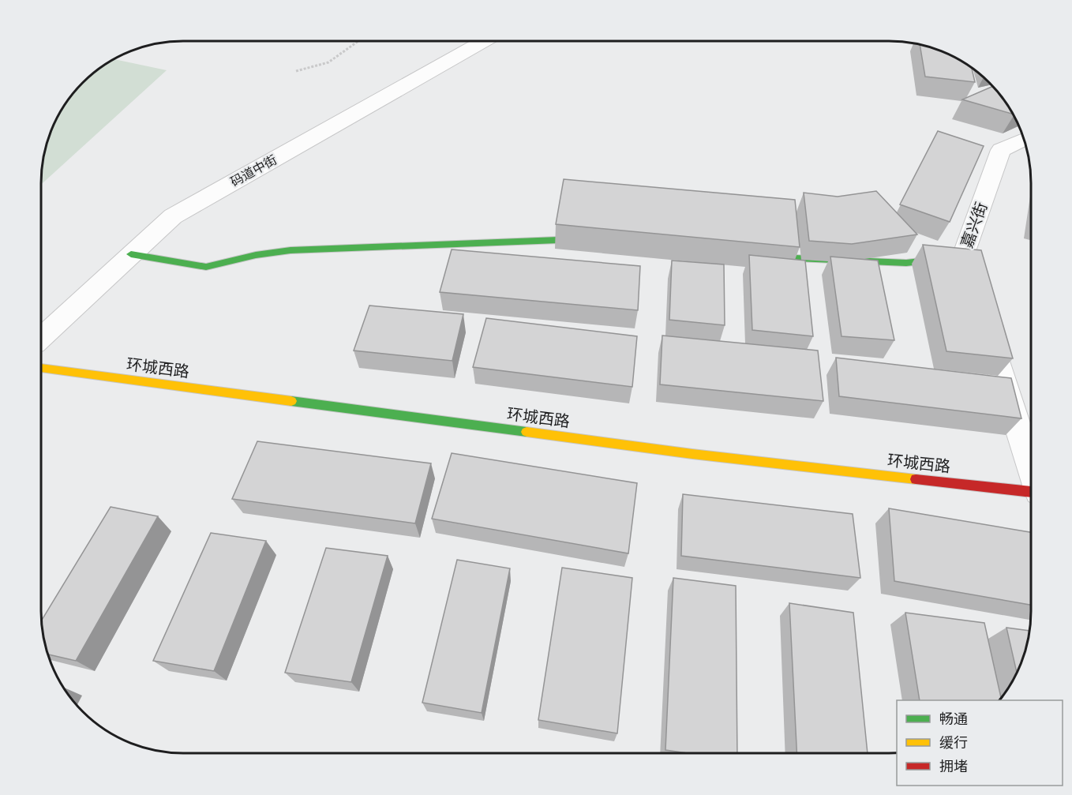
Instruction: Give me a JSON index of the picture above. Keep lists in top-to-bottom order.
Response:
{
  "streets": {
    "street": ["码道中街", "嘉兴街", "环城西路"]
  },
  "legend": ["畅通", "缓行", "拥堵"]
}
